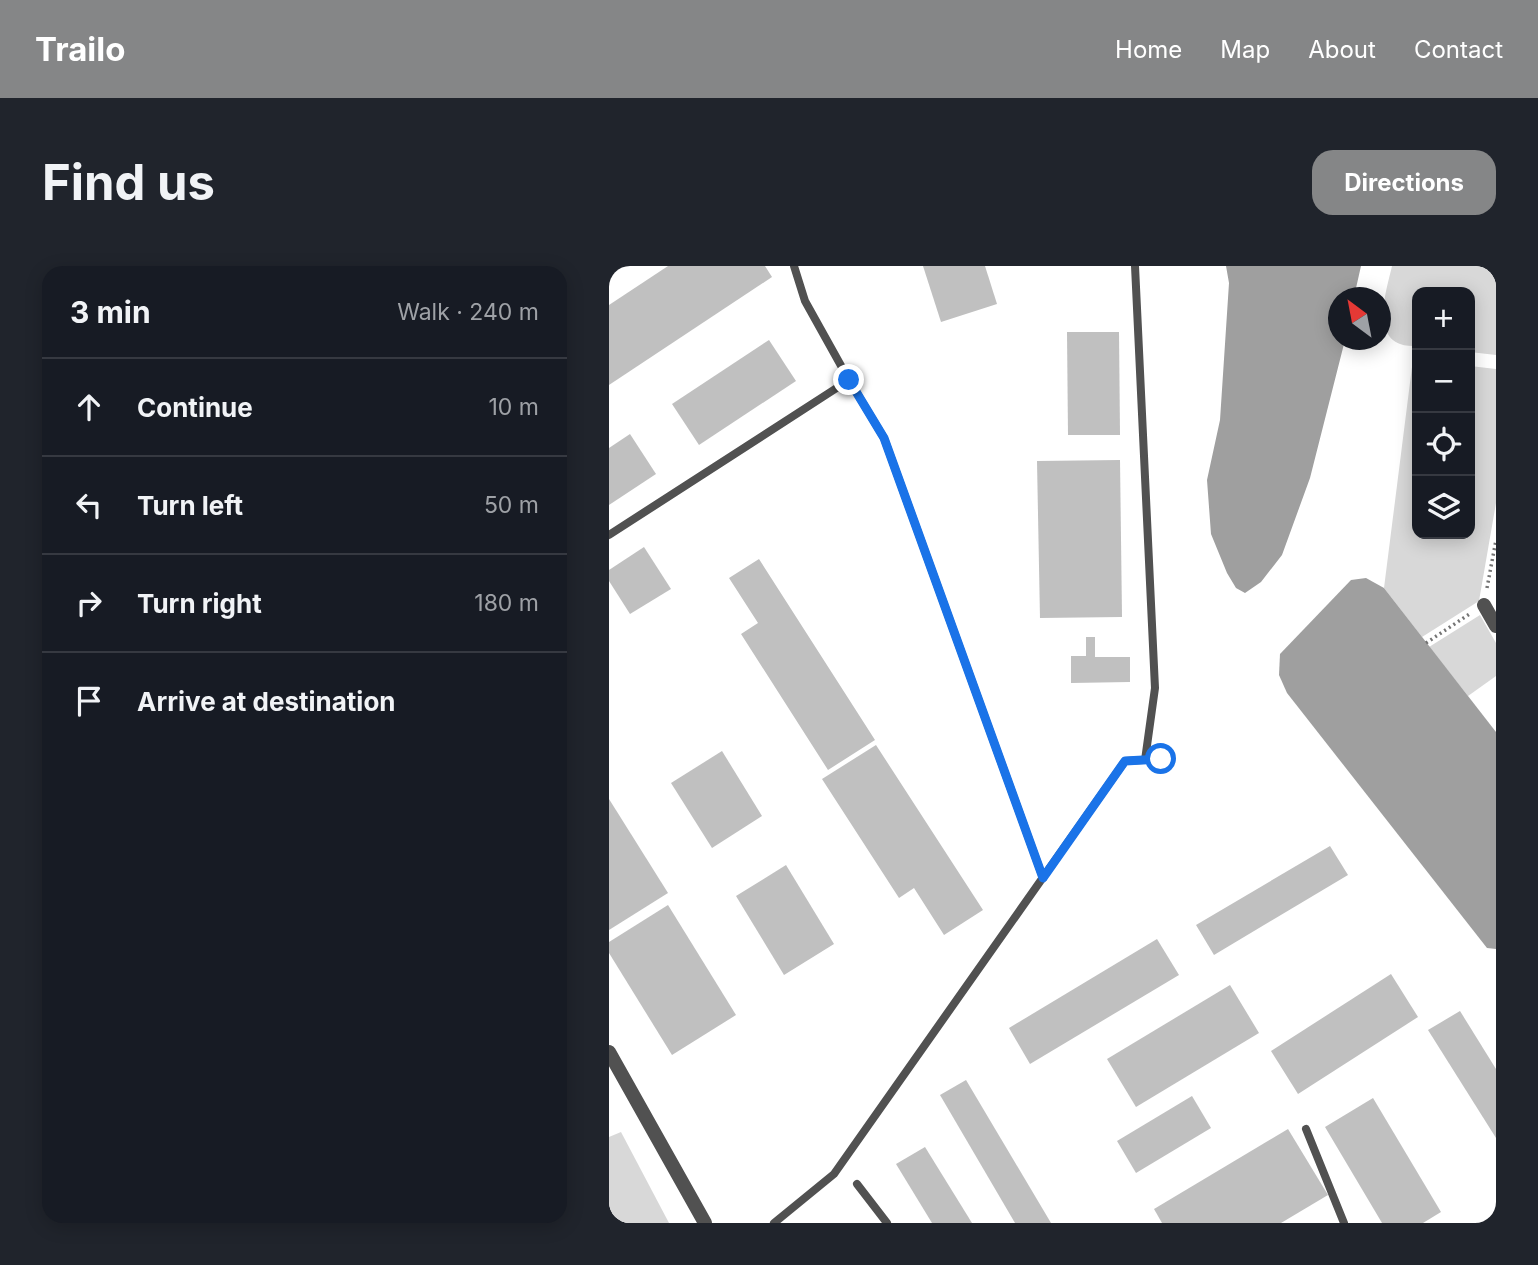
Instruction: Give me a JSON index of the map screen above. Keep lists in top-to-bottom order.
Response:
{
  "north": "top left",
  "page": {
    "header": "Trailo",
    "nav": [
      "Home",
      "Map",
      "About",
      "Contact"
    ],
    "buttons": "Directions",
    "title": "Find us",
    "heading": ["3 min", "Walk · 240 m"],
    "map_buttons": ["+", "−"],
    "list": [
      ["Continue", "10 m"],
      ["Turn left", "50 m"],
      ["Turn right", "180 m"],
      "Arrive at destination"
    ]
  }
}
